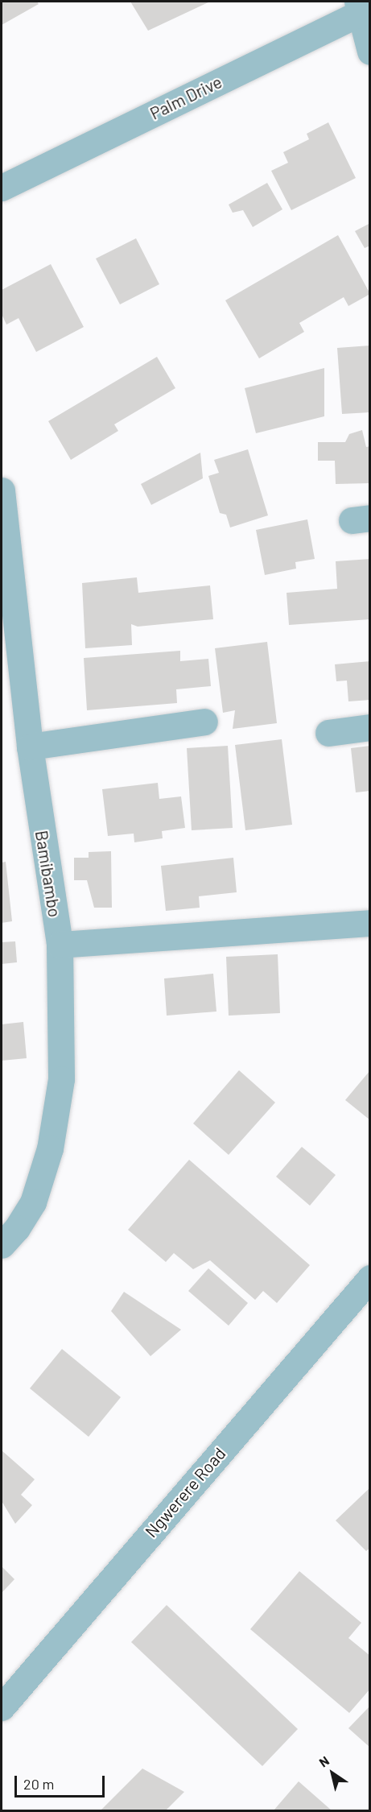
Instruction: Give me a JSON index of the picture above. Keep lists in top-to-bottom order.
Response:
{
  "streets": {
    "street": ["Palm Drive", "Bamibambo", "Ngwerere Road"]
  },
  "scale_bar": "20 m",
  "north": "top left"
}
